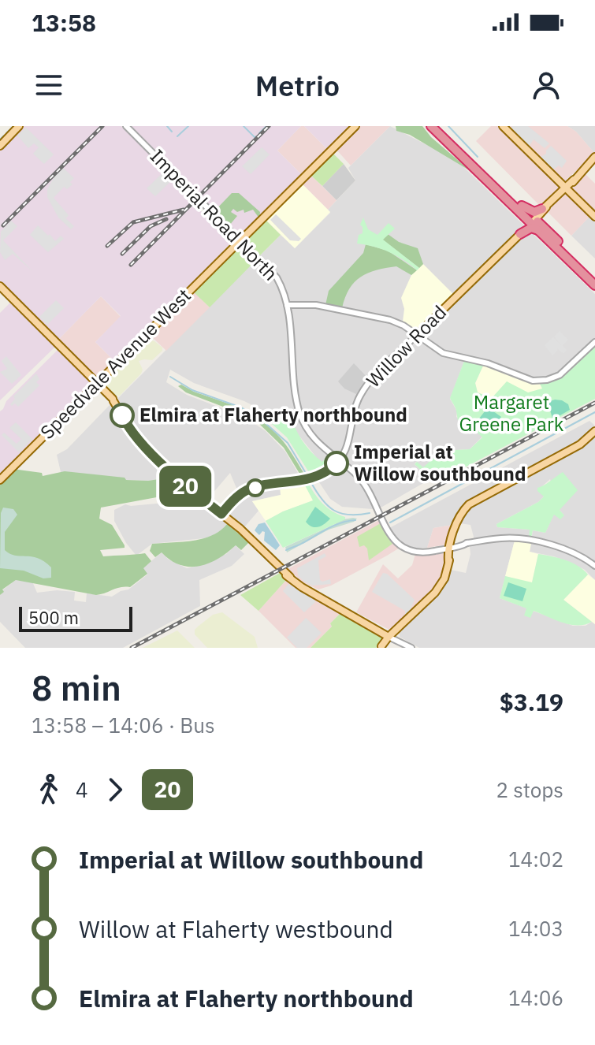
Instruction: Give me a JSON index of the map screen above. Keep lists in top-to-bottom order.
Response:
{
  "streets": {
    "main road": ["Willow Road", "Speedvale Avenue West"],
    "street": ["Imperial Road North"]
  },
  "crossings": [
    ["Imperial Road North", "Willow Road"],
    ["Imperial Road North", "Speedvale Avenue West"]
  ],
  "parks": ["Margaret Greene Park"],
  "places": ["Elmira at Flaherty northbound", "Imperial at Willow southbound"],
  "lines": ["bus line 20"],
  "scale_bar": "500 m",
  "page": {
    "status": "13:58",
    "header": "Metrio",
    "on_map": "20",
    "scale": "500 m",
    "heading": ["8 min", "13:58 – 14:06 · Bus", "$3.19"],
    "legs": ["4", "20", "2 stops"],
    "list": [
      {
        "name": "Imperial at Willow southbound",
        "value": "14:02"
      },
      {
        "name": "Willow at Flaherty westbound",
        "value": "14:03"
      },
      {
        "name": "Elmira at Flaherty northbound",
        "value": "14:06"
      }
    ]
  }
}
